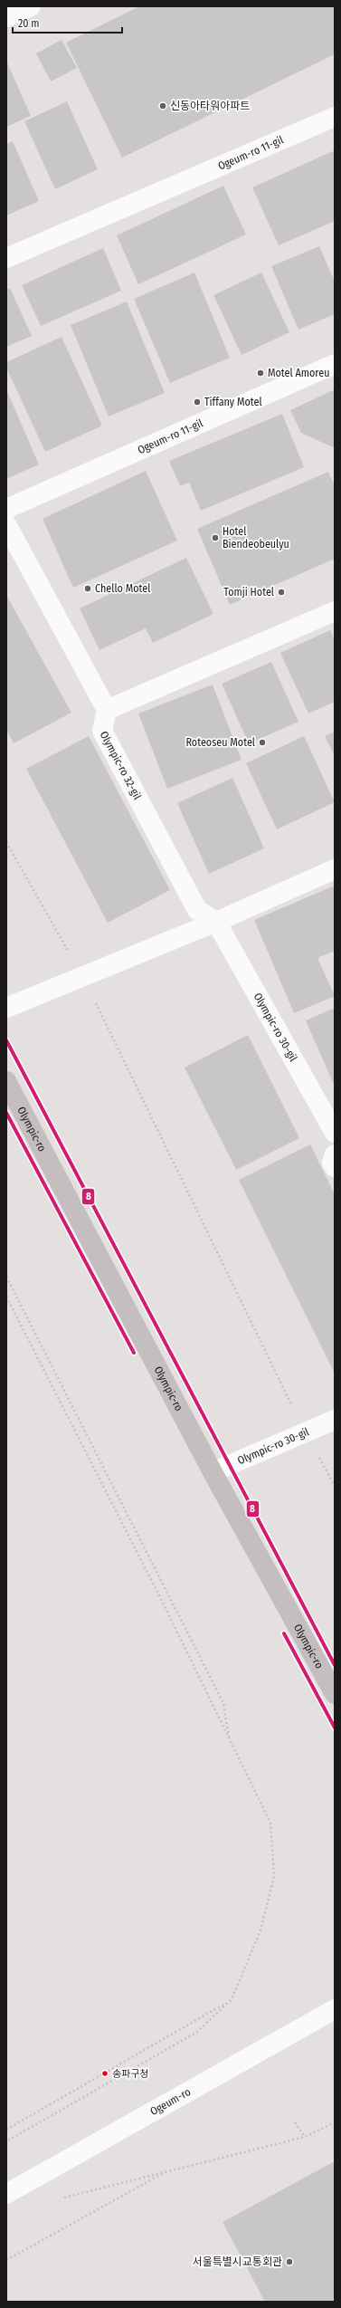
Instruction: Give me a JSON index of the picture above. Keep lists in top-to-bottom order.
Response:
{
  "streets": {
    "main road": ["Olympic-ro"],
    "street": [
      "Ogeum-ro 11-gil",
      "Olympic-ro 32-gil",
      "Olympic-ro 30-gil",
      "Ogeum-ro"
    ]
  },
  "crossings": [
    ["Olympic-ro 32-gil", "Olympic-ro 30-gil"],
    ["Olympic-ro 30-gil", "Olympic-ro"]
  ],
  "places": [
    "신동아타워아파트",
    "Motel Amoreu",
    "Tiffany Motel",
    "Hotel Biendeobeulyu",
    "Chello Motel",
    "Tomji Hotel",
    "Roteoseu Motel",
    "송파구청",
    "서울특별시교통회관"
  ],
  "lines": ["transit line 8"],
  "scale_bar": "20 m"
}
